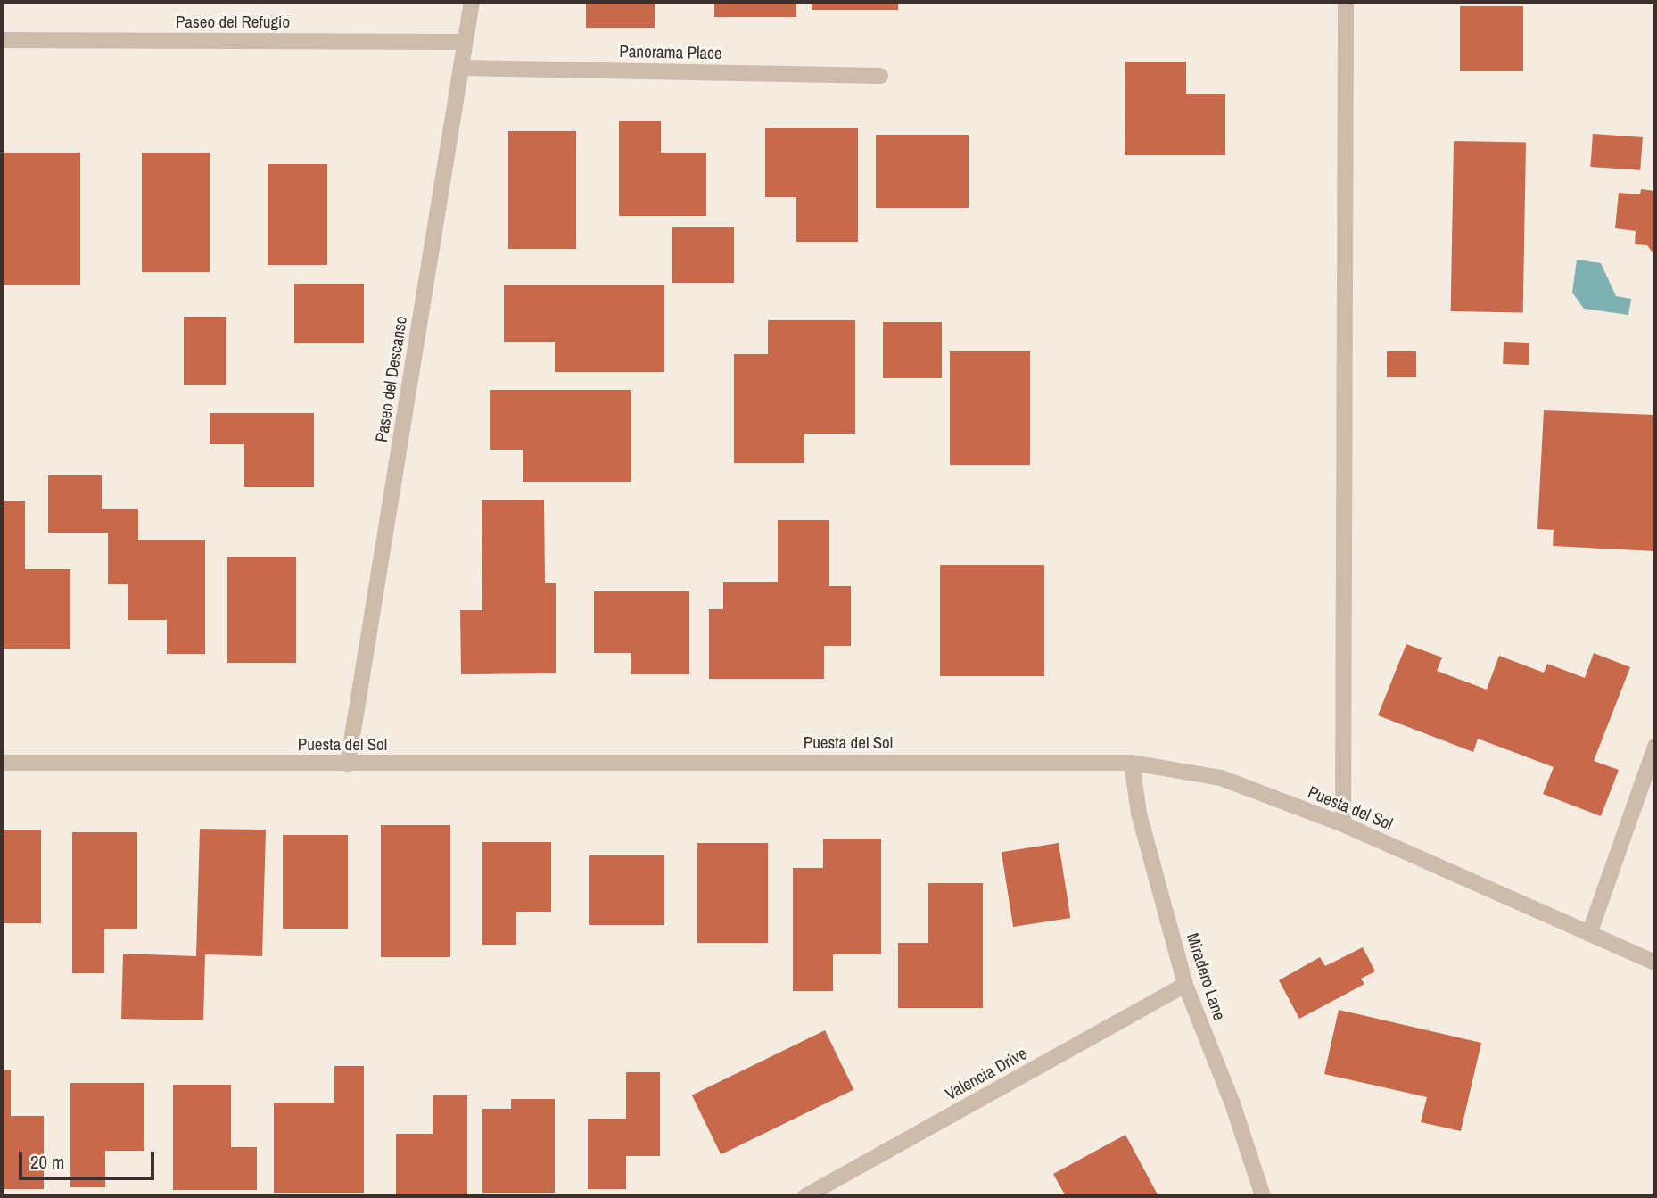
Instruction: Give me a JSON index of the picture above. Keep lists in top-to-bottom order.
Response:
{
  "streets": {
    "street": [
      "Paseo del Refugio",
      "Panorama Place",
      "Paseo del Descanso",
      "Puesta del Sol",
      "Miradero Lane",
      "Valencia Drive"
    ]
  },
  "crossings": [
    ["Paseo del Refugio", "Paseo del Descanso"],
    ["Panorama Place", "Paseo del Descanso"],
    ["Paseo del Descanso", "Puesta del Sol"],
    ["Puesta del Sol", "Miradero Lane"],
    ["Miradero Lane", "Valencia Drive"]
  ],
  "scale_bar": "20 m"
}
